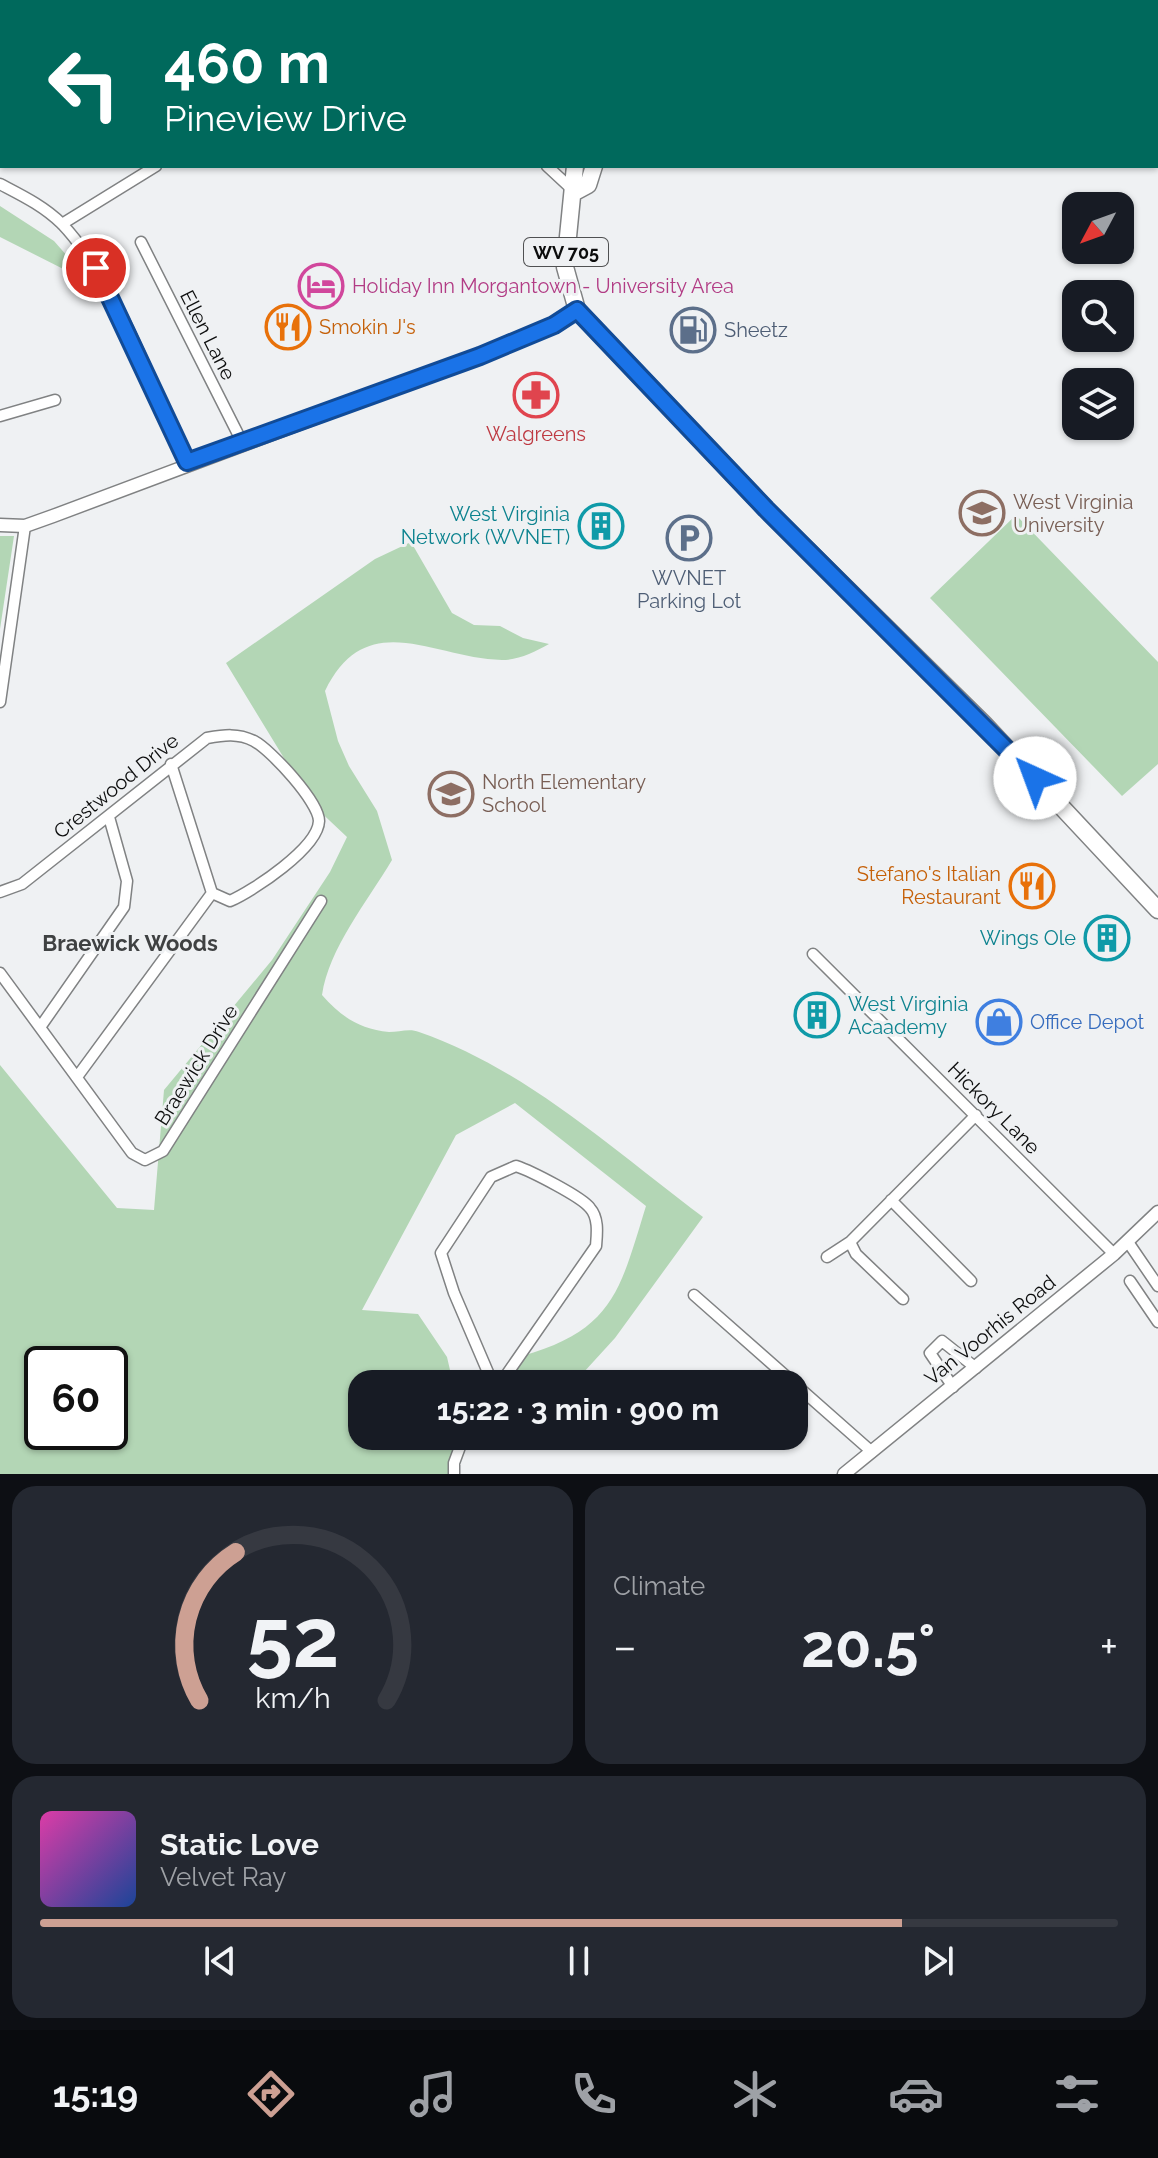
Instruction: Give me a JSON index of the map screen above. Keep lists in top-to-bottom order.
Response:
{
  "streets": {
    "main road": ["WV 705"],
    "street": [
      "Ellen Lane",
      "Crestwood Drive",
      "Braewick Drive",
      "Hickory Lane",
      "Van Voorhis Road"
    ]
  },
  "crossings": [
    ["Hickory Lane", "Van Voorhis Road"]
  ],
  "districts": ["Braewick Woods"],
  "places": {
    "hotel": ["Holiday Inn Morgantown - University Area"],
    "restaurant": ["Smokin J's", "Stefano's Italian Restaurant"],
    "fuel station": ["Sheetz"],
    "pharmacy": ["Walgreens"],
    "school or university": ["West Virginia University", "North Elementary School"],
    "building": ["West Virginia Network (WVNET)", "Wings Ole", "West Virginia Acaademy"],
    "parking": ["WVNET Parking Lot"],
    "shop": ["Office Depot"]
  },
  "north": "bottom left",
  "page": {
    "turn": ["460 m", "Pineview Drive"],
    "limit": "60",
    "trip": "15:22 · 3 min · 900 m",
    "tile": "Climate",
    "heat": ["−", "20.5°", "+"],
    "song": ["Static Love", "Velvet Ray"],
    "tabs": "15:19",
    "gauge": ["52", "km/h"]
  }
}
